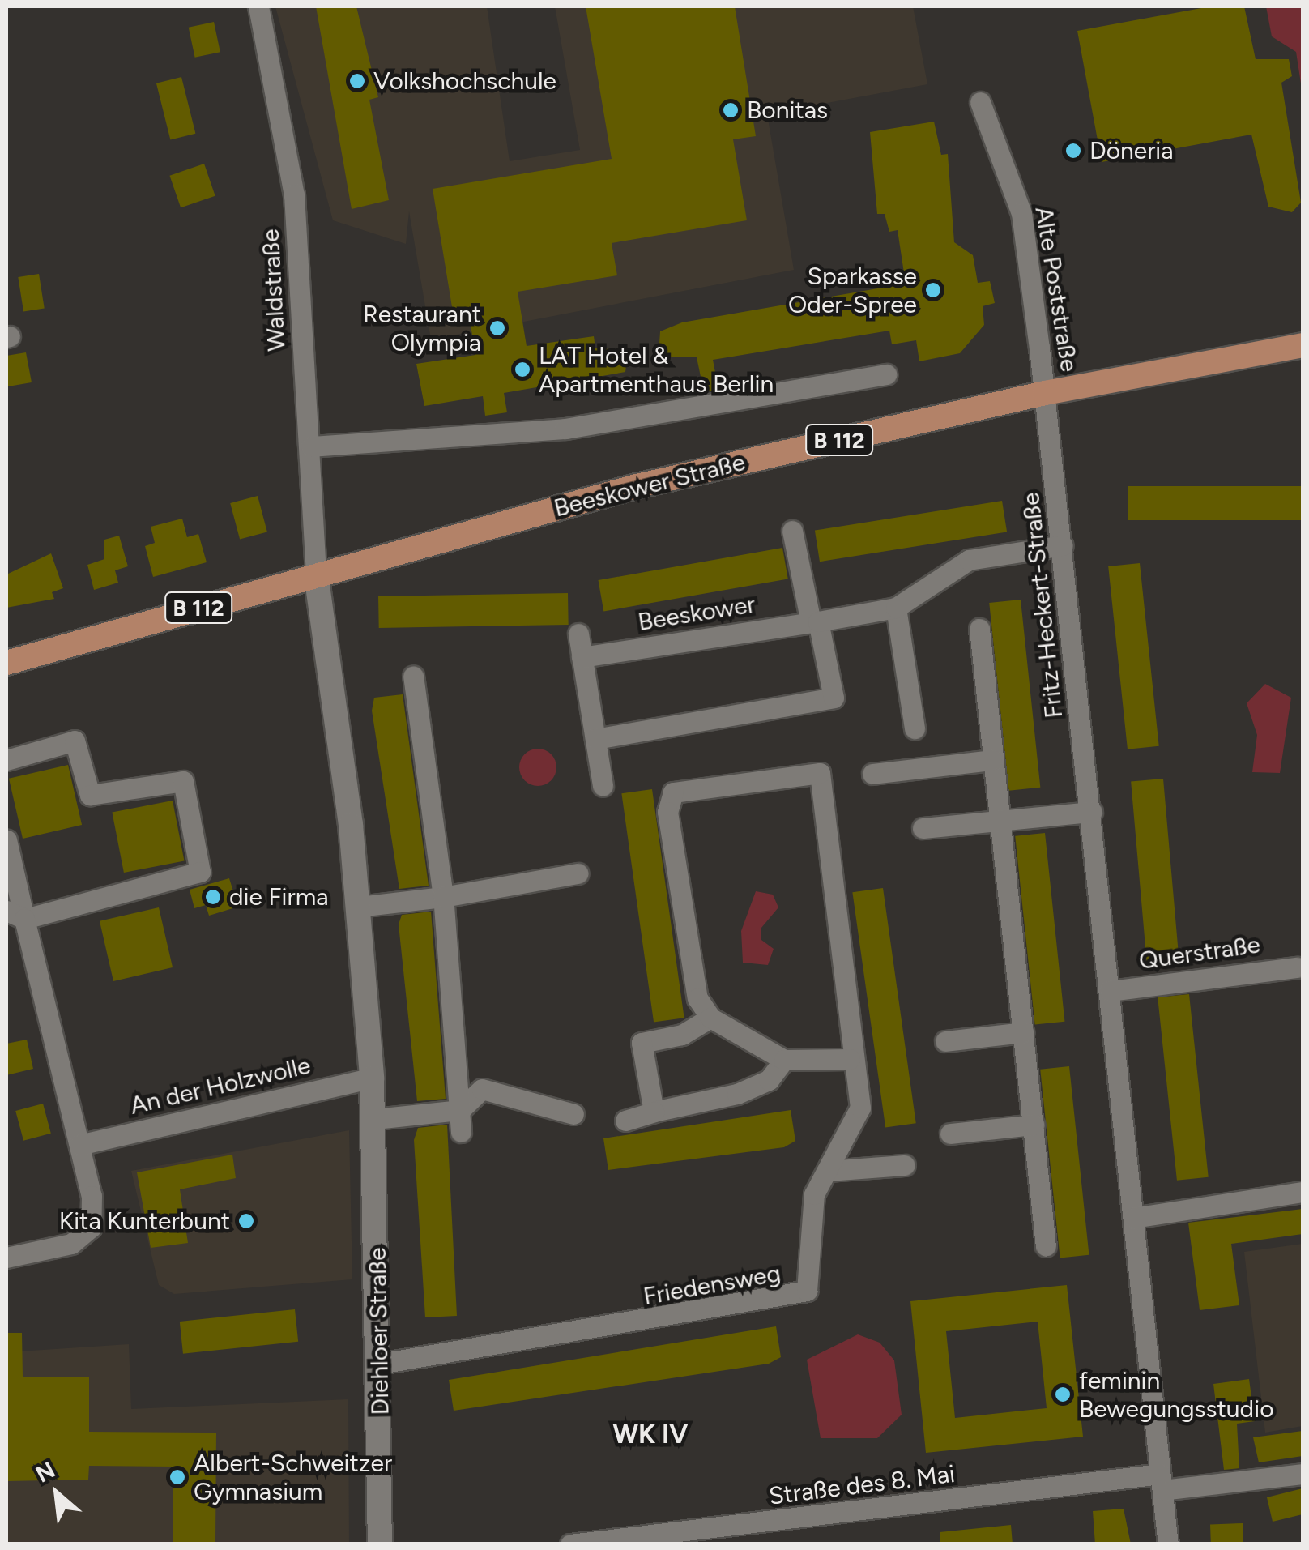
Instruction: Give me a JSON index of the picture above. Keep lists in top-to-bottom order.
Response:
{
  "streets": {
    "main road": ["B 112", "Beeskower Straße"],
    "street": [
      "Alte Poststraße",
      "Waldstraße",
      "Fritz-Heckert-Straße",
      "Beeskower",
      "Querstraße",
      "An der Holzwolle",
      "Friedensweg",
      "Diehloer Straße",
      "Straße des 8. Mai"
    ]
  },
  "crossings": [
    ["Alte Poststraße", "Beeskower Straße"],
    ["Alte Poststraße", "Fritz-Heckert-Straße"],
    ["Waldstraße", "Beeskower Straße"],
    ["Waldstraße", "Diehloer Straße"],
    ["Beeskower Straße", "Fritz-Heckert-Straße"],
    ["Beeskower Straße", "Diehloer Straße"],
    ["Fritz-Heckert-Straße", "Querstraße"],
    ["Fritz-Heckert-Straße", "Straße des 8. Mai"],
    ["An der Holzwolle", "Diehloer Straße"],
    ["Friedensweg", "Diehloer Straße"]
  ],
  "districts": ["WK IV"],
  "places": [
    "Volkshochschule",
    "Bonitas",
    "Döneria",
    "Sparkasse Oder-Spree",
    "Restaurant Olympia",
    "LAT Hotel & Apartmenthaus Berlin",
    "die Firma",
    "Kita Kunterbunt",
    "feminin Bewegungsstudio",
    "Albert-Schweitzer Gymnasium"
  ],
  "north": "top left"
}
